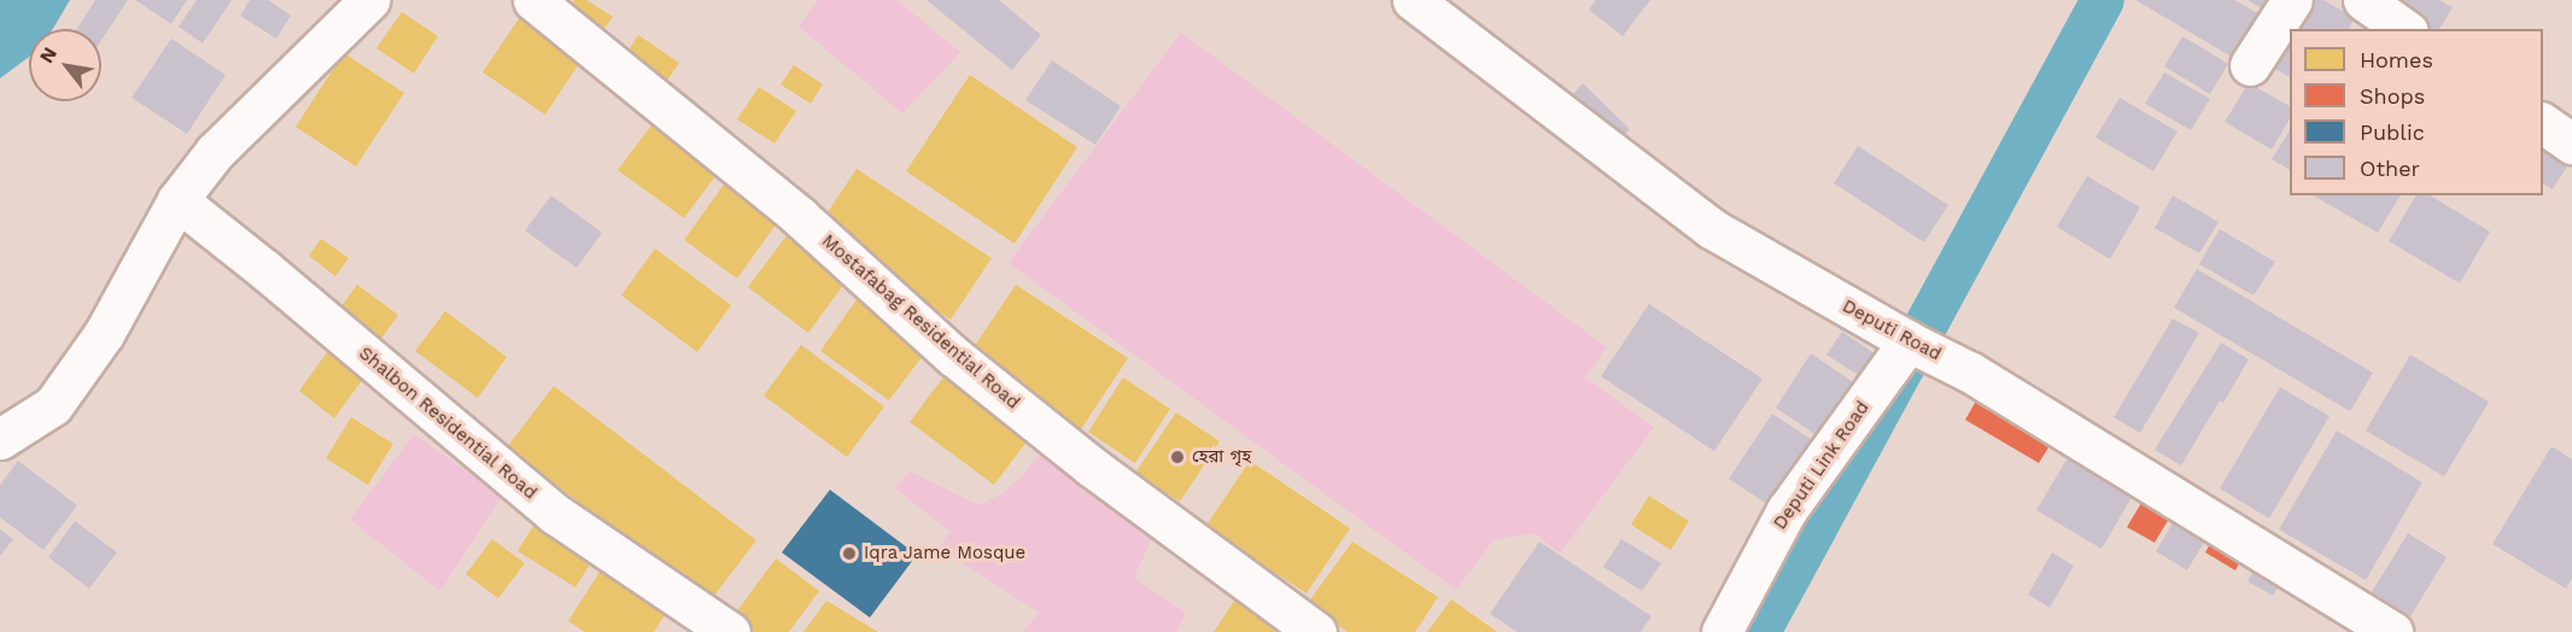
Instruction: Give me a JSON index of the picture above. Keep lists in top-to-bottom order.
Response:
{
  "streets": {
    "street": [
      "Mostafabag Residential Road",
      "Deputi Road",
      "Shalbon Residential Road",
      "Deputi Link Road"
    ]
  },
  "crossings": [
    ["Deputi Road", "Deputi Link Road"]
  ],
  "places": ["হেরা গৃহ", "Iqra Jame Mosque"],
  "legend": [
    "Homes",
    "Shops",
    "Public",
    "Other"
  ],
  "north": "top left"
}
